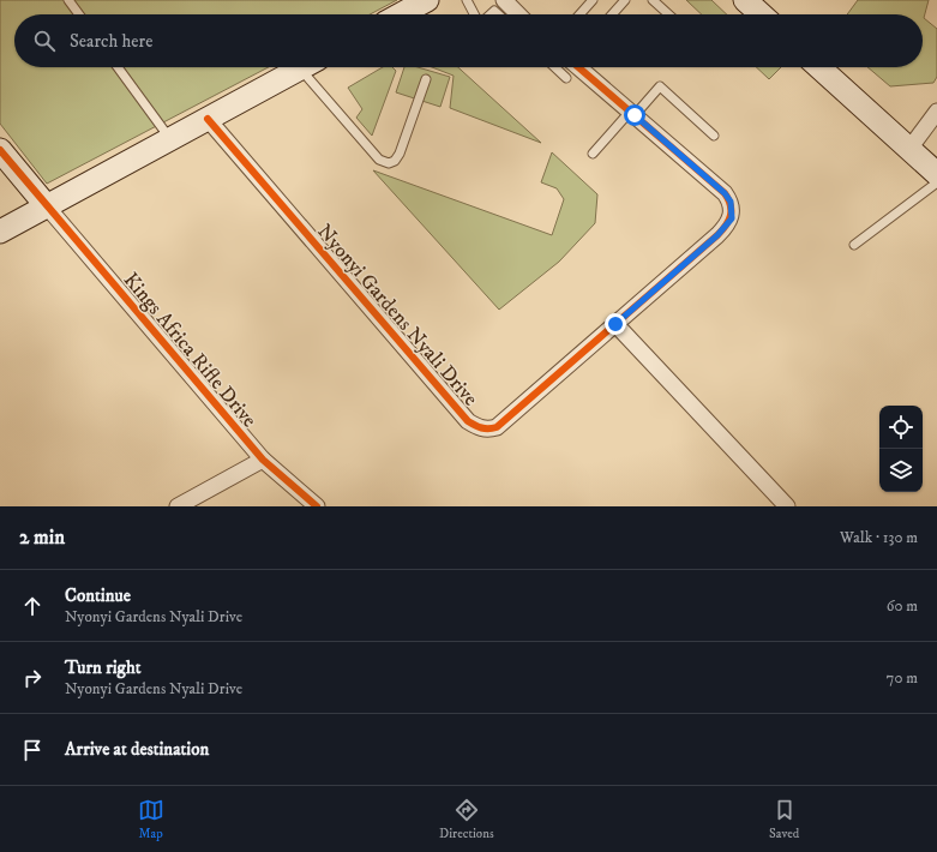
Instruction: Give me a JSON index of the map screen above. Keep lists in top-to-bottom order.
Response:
{
  "streets": {
    "street": ["Nyonyi Gardens Nyali Drive", "Kings Africa Rifle Drive"]
  },
  "page": {
    "search": "Search here",
    "heading": ["2 min", "Walk · 130 m"],
    "list": [
      ["Continue", "Nyonyi Gardens Nyali Drive", "60 m"],
      ["Turn right", "Nyonyi Gardens Nyali Drive", "70 m"],
      "Arrive at destination"
    ],
    "nav": ["Map", "Directions", "Saved"]
  }
}
